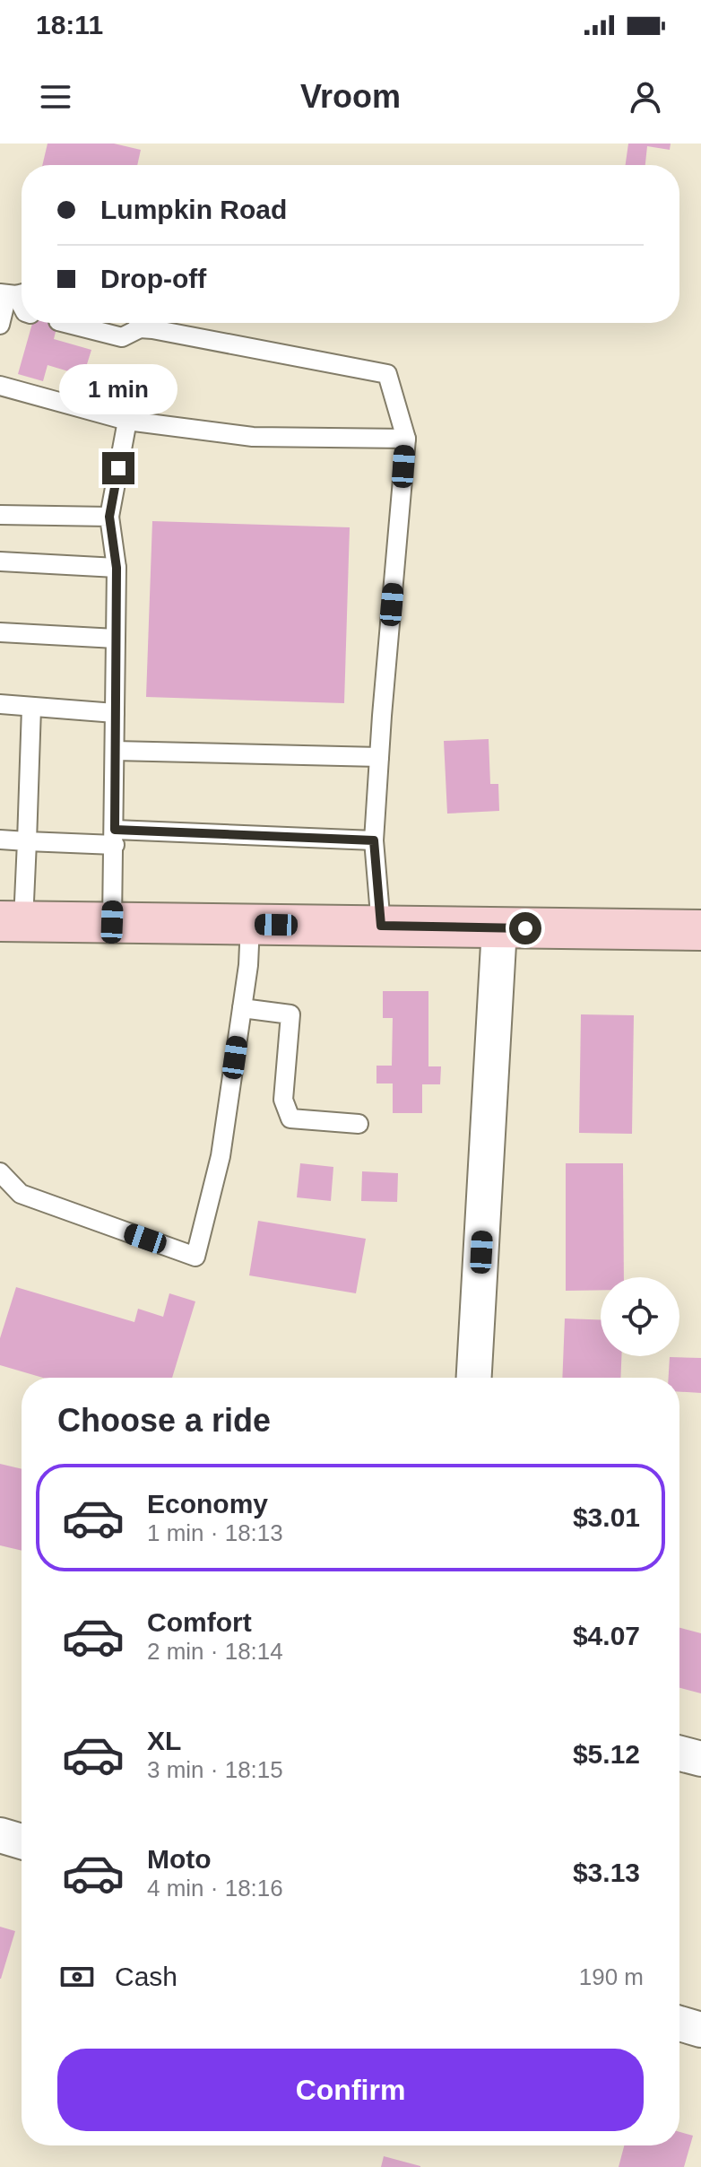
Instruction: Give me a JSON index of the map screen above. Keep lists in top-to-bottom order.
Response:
{
  "page": {
    "status": "18:11",
    "header": "Vroom",
    "banner": ["Lumpkin Road", "Drop-off"],
    "bubble": "1 min",
    "heading": "Choose a ride",
    "list": [
      {
        "name": "Economy",
        "note": "1 min · 18:13",
        "value": "$3.01"
      },
      {
        "name": "Comfort",
        "note": "2 min · 18:14",
        "value": "$4.07"
      },
      {
        "name": "XL",
        "note": "3 min · 18:15",
        "value": "$5.12"
      },
      {
        "name": "Moto",
        "note": "4 min · 18:16",
        "value": "$3.13"
      }
    ],
    "pay": ["Cash", "190 m"],
    "buttons": "Confirm"
  }
}
